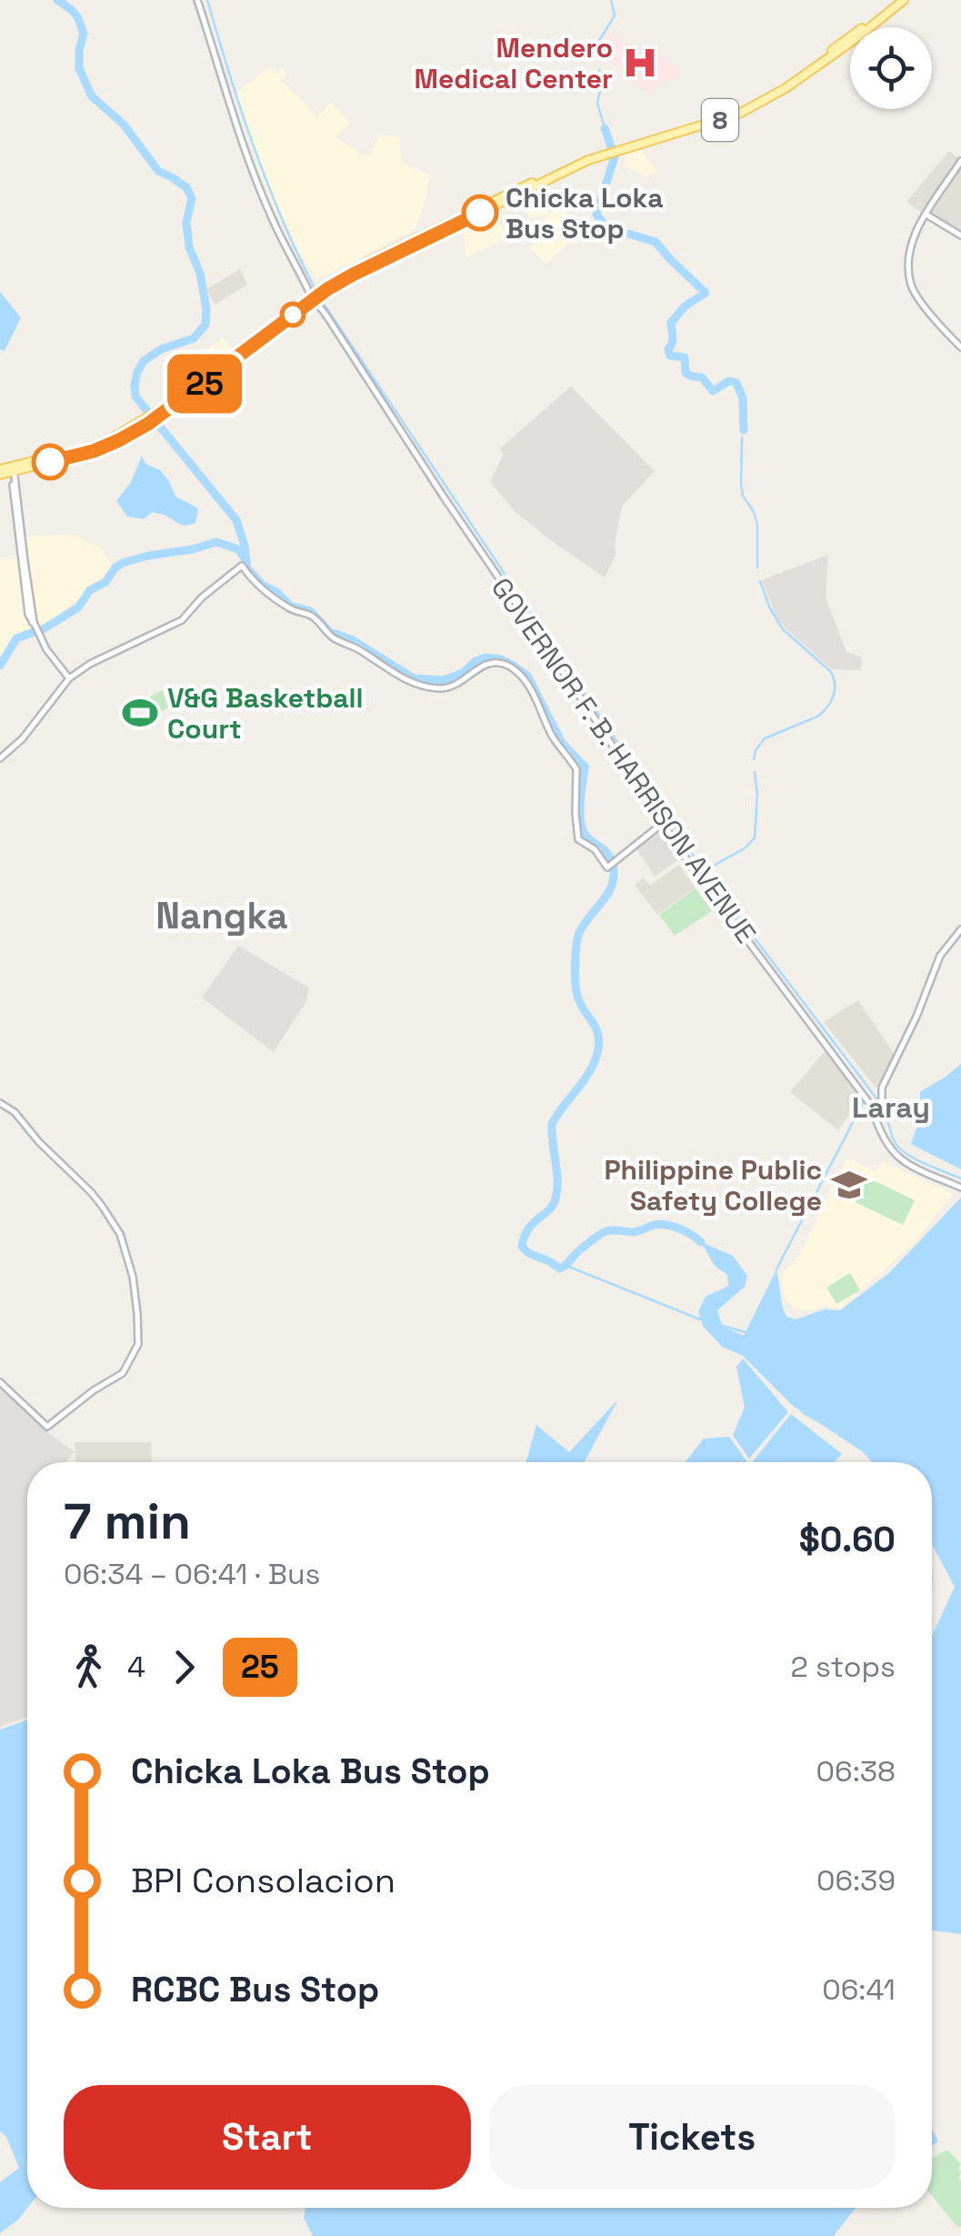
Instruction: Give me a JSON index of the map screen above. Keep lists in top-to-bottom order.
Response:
{
  "streets": {
    "main road": ["8"],
    "street": ["GOVERNOR F. B. HARRISON AVENUE"]
  },
  "crossings": [
    ["8", "GOVERNOR F. B. HARRISON AVENUE"]
  ],
  "districts": ["Nangka", "Laray"],
  "places": {
    "hospital": ["Mendero Medical Center"],
    "other": ["Chicka Loka Bus Stop"],
    "sports": ["V&G Basketball Court"],
    "school or university": ["Philippine Public Safety College"]
  },
  "lines": ["bus line 25"],
  "page": {
    "on_map": "25",
    "heading": ["7 min", "06:34 – 06:41 · Bus", "$0.60"],
    "legs": ["4", "25", "2 stops"],
    "list": [
      {
        "name": "Chicka Loka Bus Stop",
        "value": "06:38"
      },
      {
        "name": "BPI Consolacion",
        "value": "06:39"
      },
      {
        "name": "RCBC Bus Stop",
        "value": "06:41"
      }
    ],
    "buttons": ["Start", "Tickets"]
  }
}
